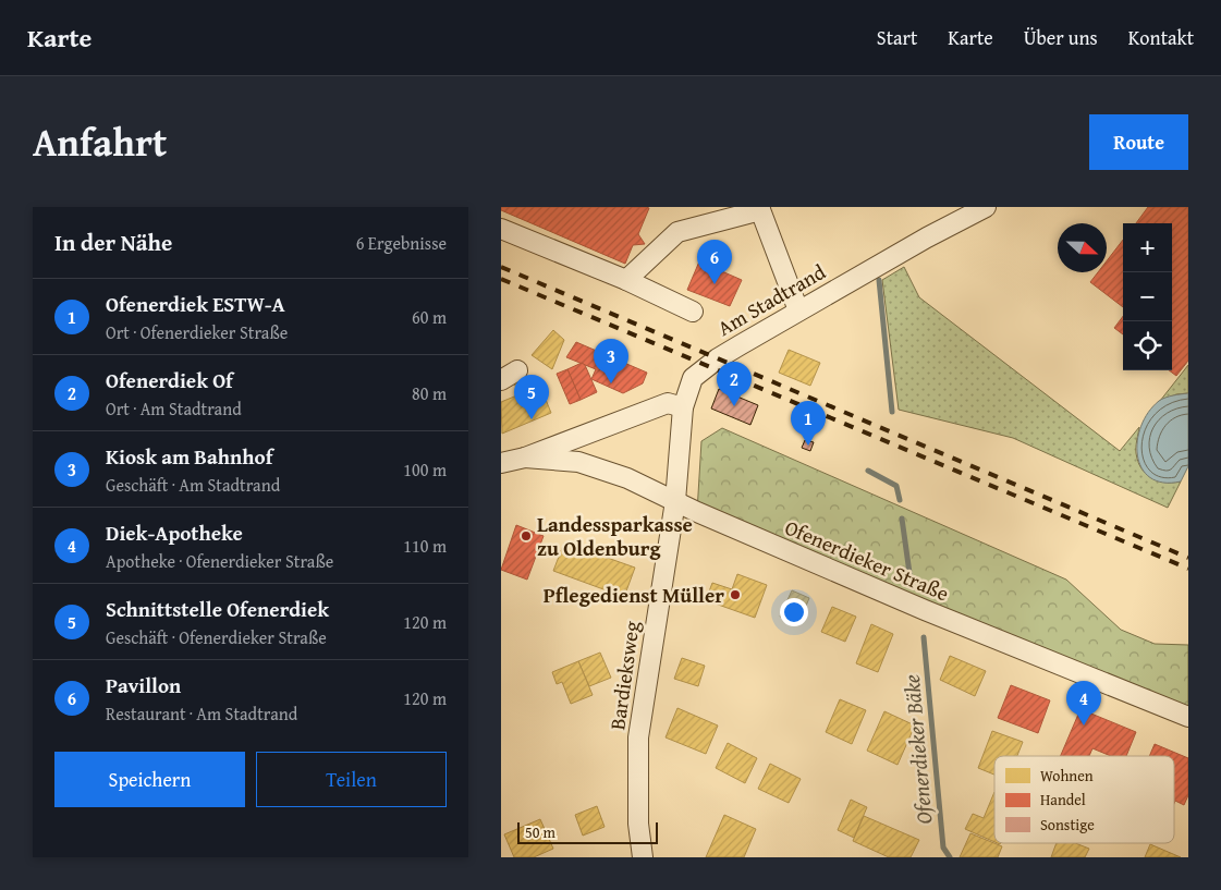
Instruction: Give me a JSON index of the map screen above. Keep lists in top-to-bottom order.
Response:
{
  "streets": {
    "street": ["Am Stadtrand", "Ofenerdieker Straße", "Bardieksweg"]
  },
  "crossings": [
    ["Am Stadtrand", "Ofenerdieker Straße"],
    ["Am Stadtrand", "Bardieksweg"],
    ["Ofenerdieker Straße", "Bardieksweg"]
  ],
  "water": ["Ofenerdieker Bäke"],
  "places": ["Landessparkasse zu Oldenburg", "Pflegedienst Müller"],
  "legend": ["Wohnen", "Handel", "Sonstige"],
  "scale_bar": "50 m",
  "north": "right",
  "page": {
    "header": "Karte",
    "nav": [
      "Start",
      "Karte",
      "Über uns",
      "Kontakt"
    ],
    "title": "Anfahrt",
    "buttons": [
      "Route",
      ["Speichern", "Teilen"]
    ],
    "heading": ["In der Nähe", "6 Ergebnisse"],
    "map_buttons": ["+", "−"],
    "pins": [
      "6",
      "3",
      "2",
      "5",
      "1",
      "4"
    ],
    "list": [
      {
        "mark": "1",
        "name": "Ofenerdiek ESTW-A",
        "note": "Ort · Ofenerdieker Straße",
        "value": "60 m"
      },
      {
        "mark": "2",
        "name": "Ofenerdiek Of",
        "note": "Ort · Am Stadtrand",
        "value": "80 m"
      },
      {
        "mark": "3",
        "name": "Kiosk am Bahnhof",
        "note": "Geschäft · Am Stadtrand",
        "value": "100 m"
      },
      {
        "mark": "4",
        "name": "Diek-Apotheke",
        "note": "Apotheke · Ofenerdieker Straße",
        "value": "110 m"
      },
      {
        "mark": "5",
        "name": "Schnittstelle Ofenerdiek",
        "note": "Geschäft · Ofenerdieker Straße",
        "value": "120 m"
      },
      {
        "mark": "6",
        "name": "Pavillon",
        "note": "Restaurant · Am Stadtrand",
        "value": "120 m"
      }
    ],
    "scale": "50 m"
  }
}
